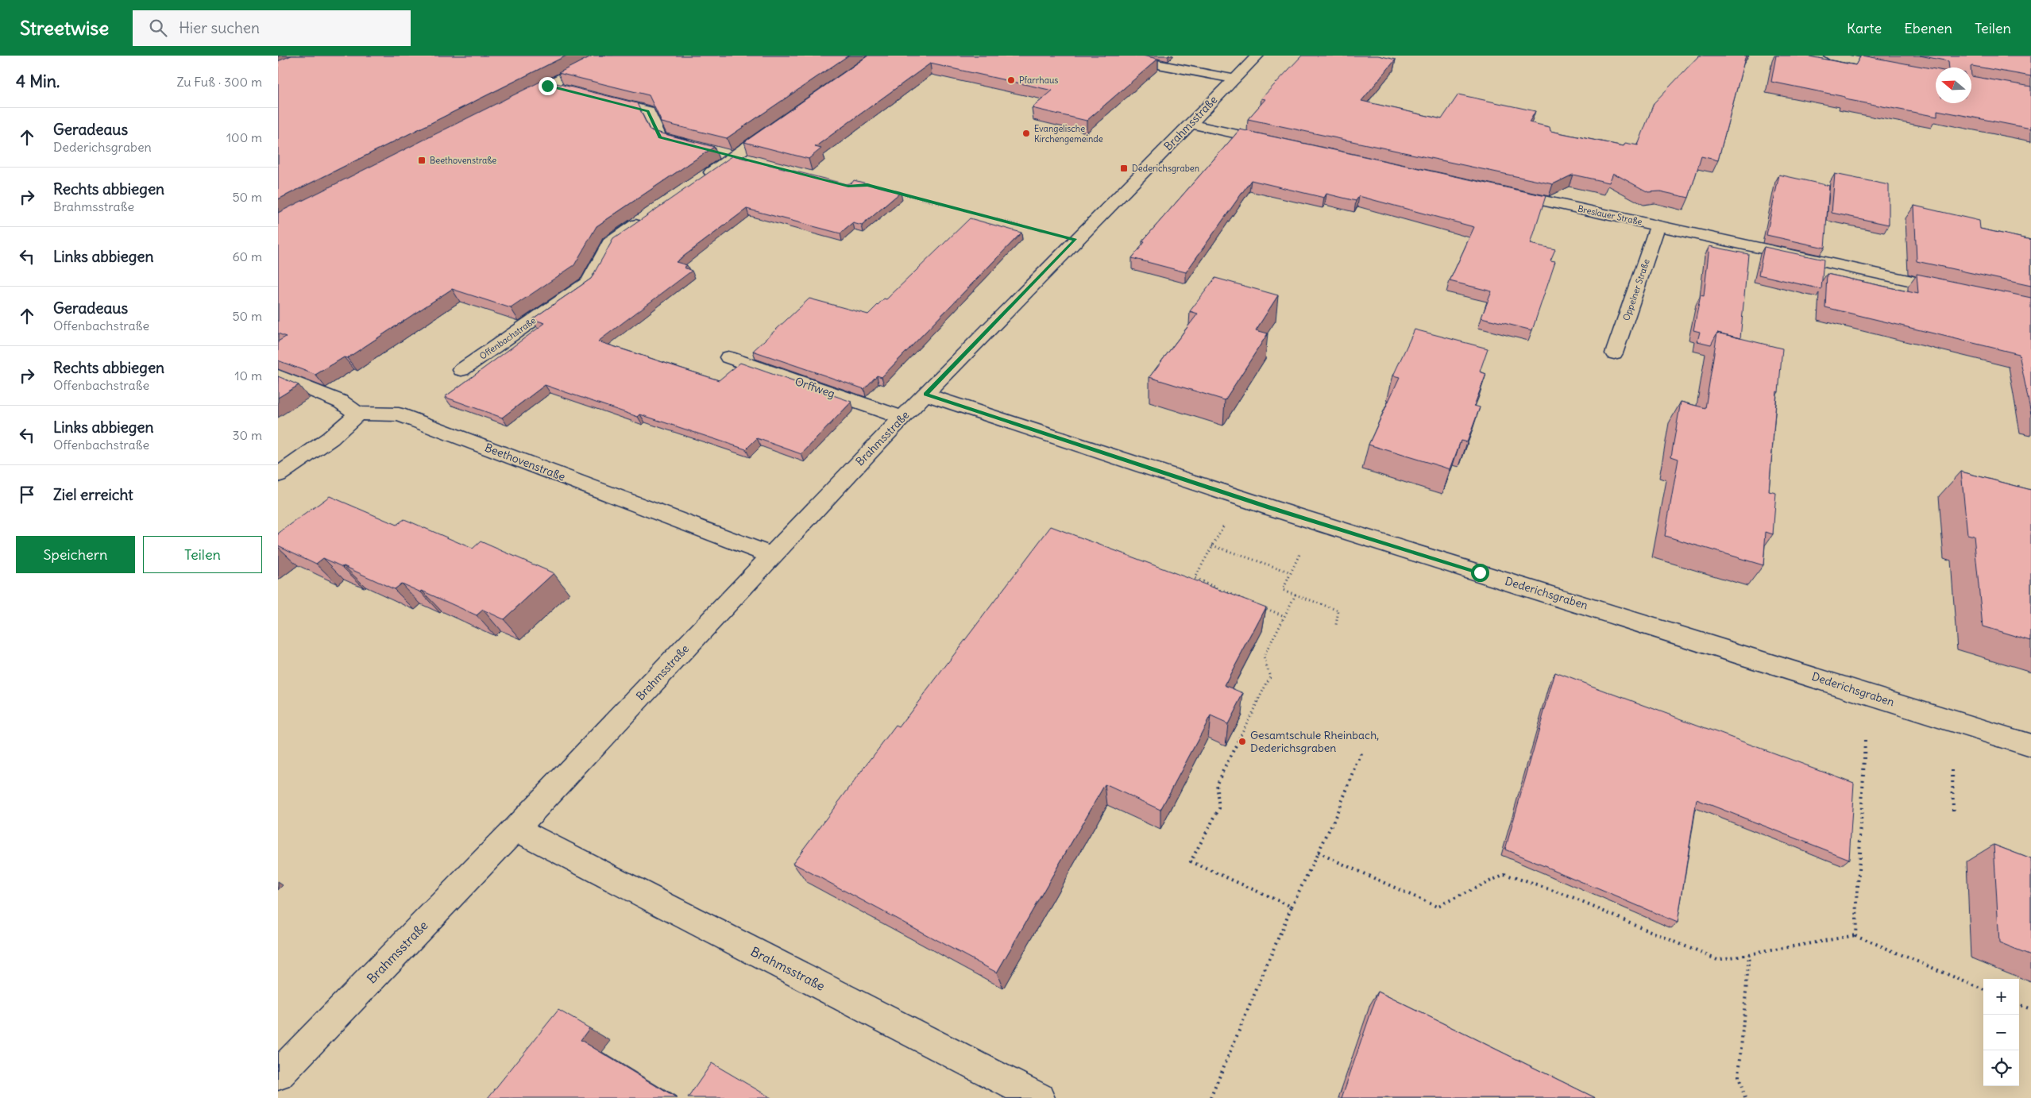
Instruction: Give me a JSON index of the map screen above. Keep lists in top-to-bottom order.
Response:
{
  "streets": {
    "street": [
      "Brahmsstraße",
      "Breslauer Straße",
      "Oppelner Straße",
      "Offenbachstraße",
      "Orffweg",
      "Beethovenstraße",
      "Dederichsgraben"
    ]
  },
  "crossings": [
    ["Brahmsstraße", "Orffweg"],
    ["Brahmsstraße", "Beethovenstraße"],
    ["Brahmsstraße", "Dederichsgraben"],
    ["Breslauer Straße", "Oppelner Straße"]
  ],
  "places": {
    "other": ["Pfarrhaus", "Evangelische Kirchengemeinde", "Gesamtschule Rheinbach, Dederichsgraben"],
    "transit": ["Beethovenstraße", "Dederichsgraben"]
  },
  "north": "left",
  "page": {
    "header": "Streetwise",
    "search": "Hier suchen",
    "nav": ["Karte", "Ebenen", "Teilen"],
    "heading": ["4 Min.", "Zu Fuß · 300 m"],
    "list": [
      ["Geradeaus", "Dederichsgraben", "100 m"],
      ["Rechts abbiegen", "Brahmsstraße", "50 m"],
      ["Links abbiegen", "60 m"],
      ["Geradeaus", "Offenbachstraße", "50 m"],
      ["Rechts abbiegen", "Offenbachstraße", "10 m"],
      ["Links abbiegen", "Offenbachstraße", "30 m"],
      "Ziel erreicht"
    ],
    "buttons": ["Speichern", "Teilen"],
    "map_buttons": ["+", "−"]
  }
}
